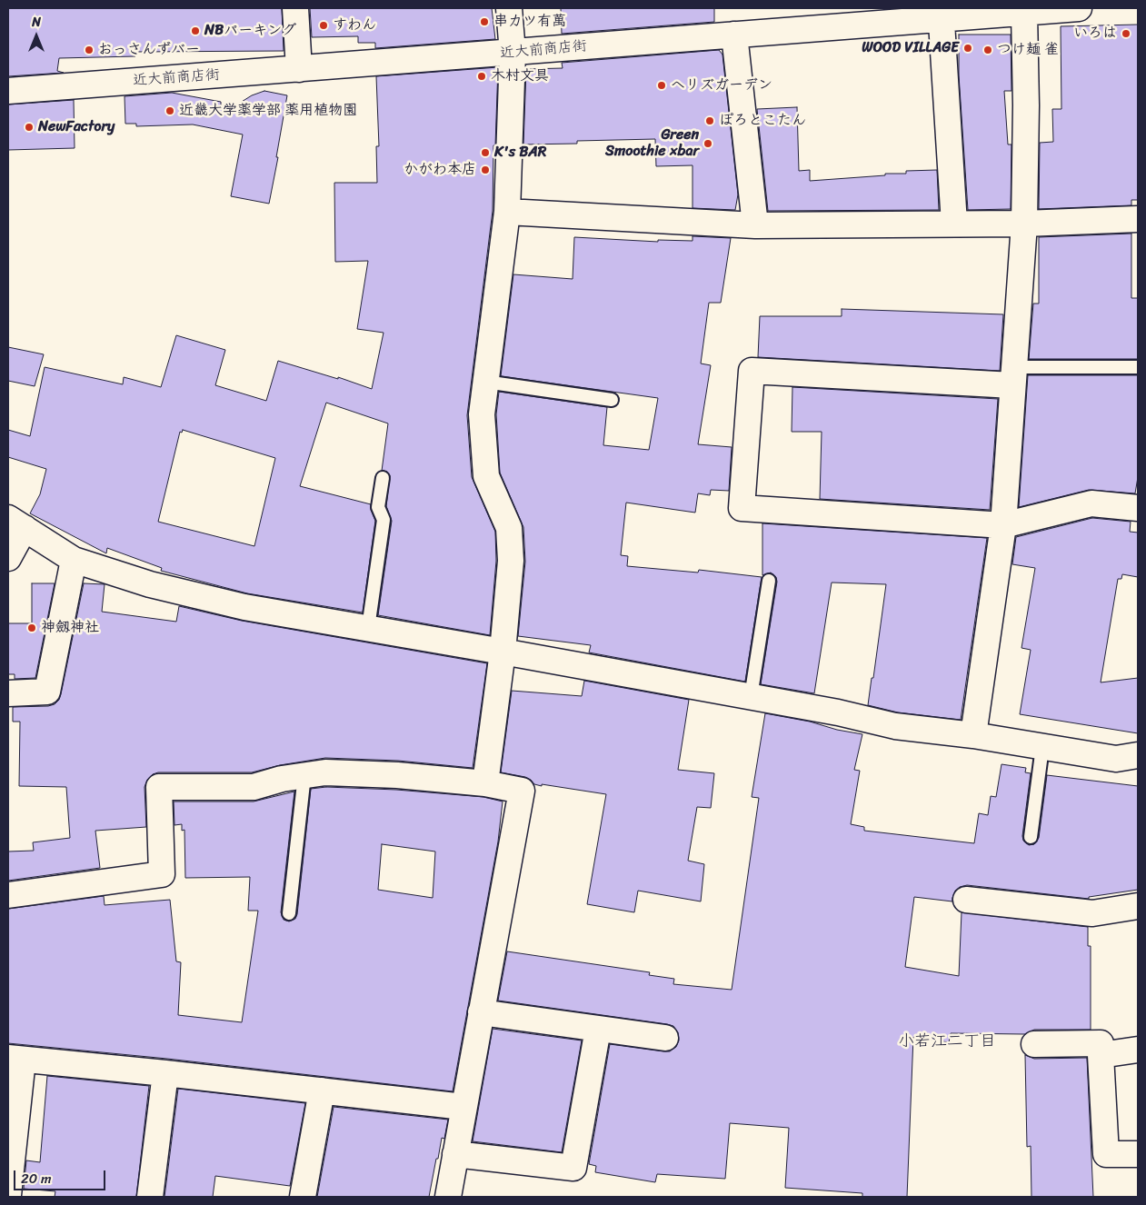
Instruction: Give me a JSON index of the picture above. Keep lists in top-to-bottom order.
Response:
{
  "streets": {
    "street": ["近大前商店街"]
  },
  "districts": ["小若江二丁目"],
  "places": [
    "串カツ有萬",
    "すわん",
    "NBパーキング",
    "いろは",
    "WOOD VILLAGE",
    "おっさんずバー",
    "つけ麺 雀",
    "木村文具",
    "ヘリズガーデン",
    "近畿大学薬学部 薬用植物園",
    "ぽろとこたん",
    "NewFactory",
    "Green Smoothie ×bar",
    "K's BAR",
    "かがわ本店",
    "神劔神社"
  ],
  "scale_bar": "20 m",
  "north": "top"
}
